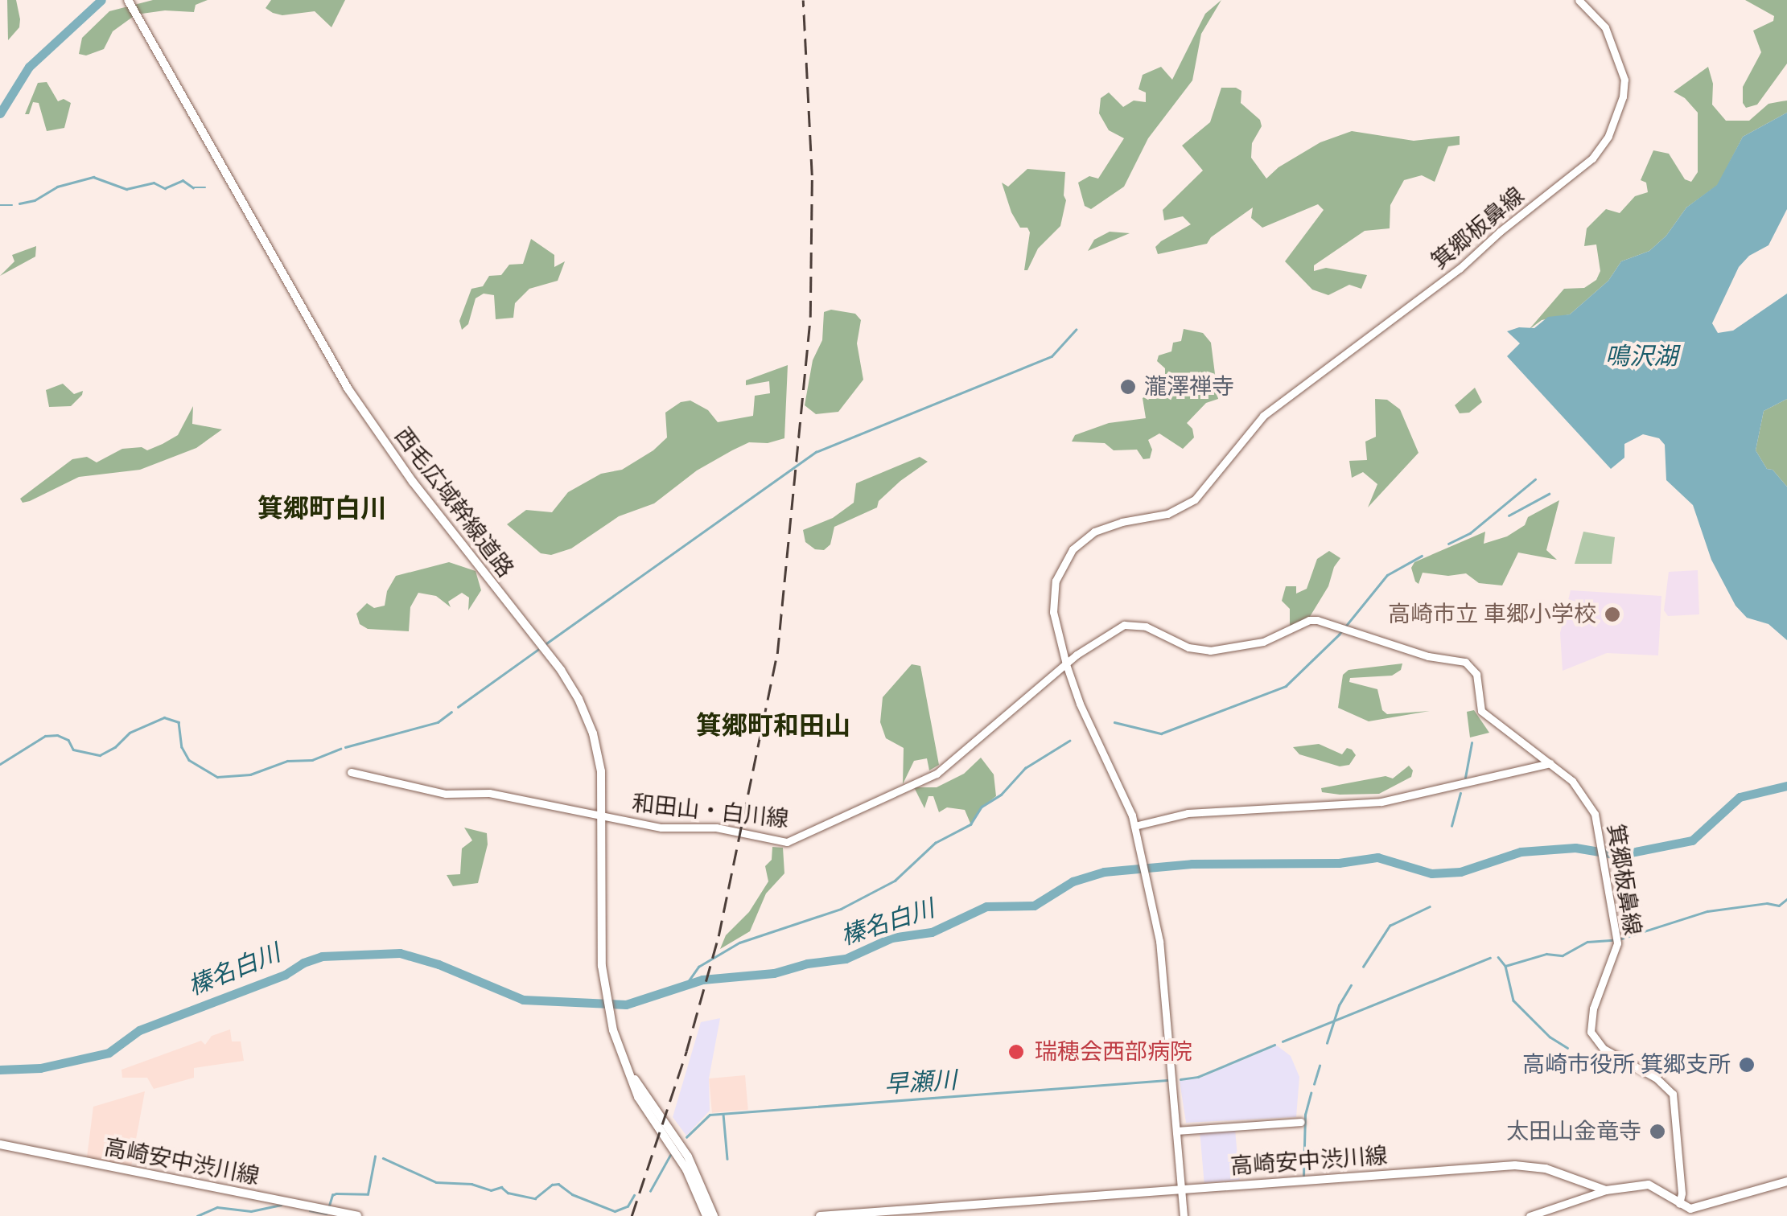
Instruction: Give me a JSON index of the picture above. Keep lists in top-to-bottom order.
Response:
{
  "streets": {
    "main road": [
      "箕郷板鼻線",
      "西毛広域幹線道路",
      "和田山・白川線",
      "高崎安中渋川線"
    ]
  },
  "crossings": [
    ["箕郷板鼻線", "和田山・白川線"],
    ["箕郷板鼻線", "高崎安中渋川線"],
    ["西毛広域幹線道路", "和田山・白川線"]
  ],
  "districts": ["箕郷町白川", "箕郷町和田山"],
  "water": ["鳴沢湖", "榛名白川", "早瀬川"],
  "places": [
    "瀧澤禅寺",
    "高崎市立 車郷小学校",
    "瑞穂会西部病院",
    "高崎市役所 箕郷支所",
    "太田山金竜寺"
  ]
}
